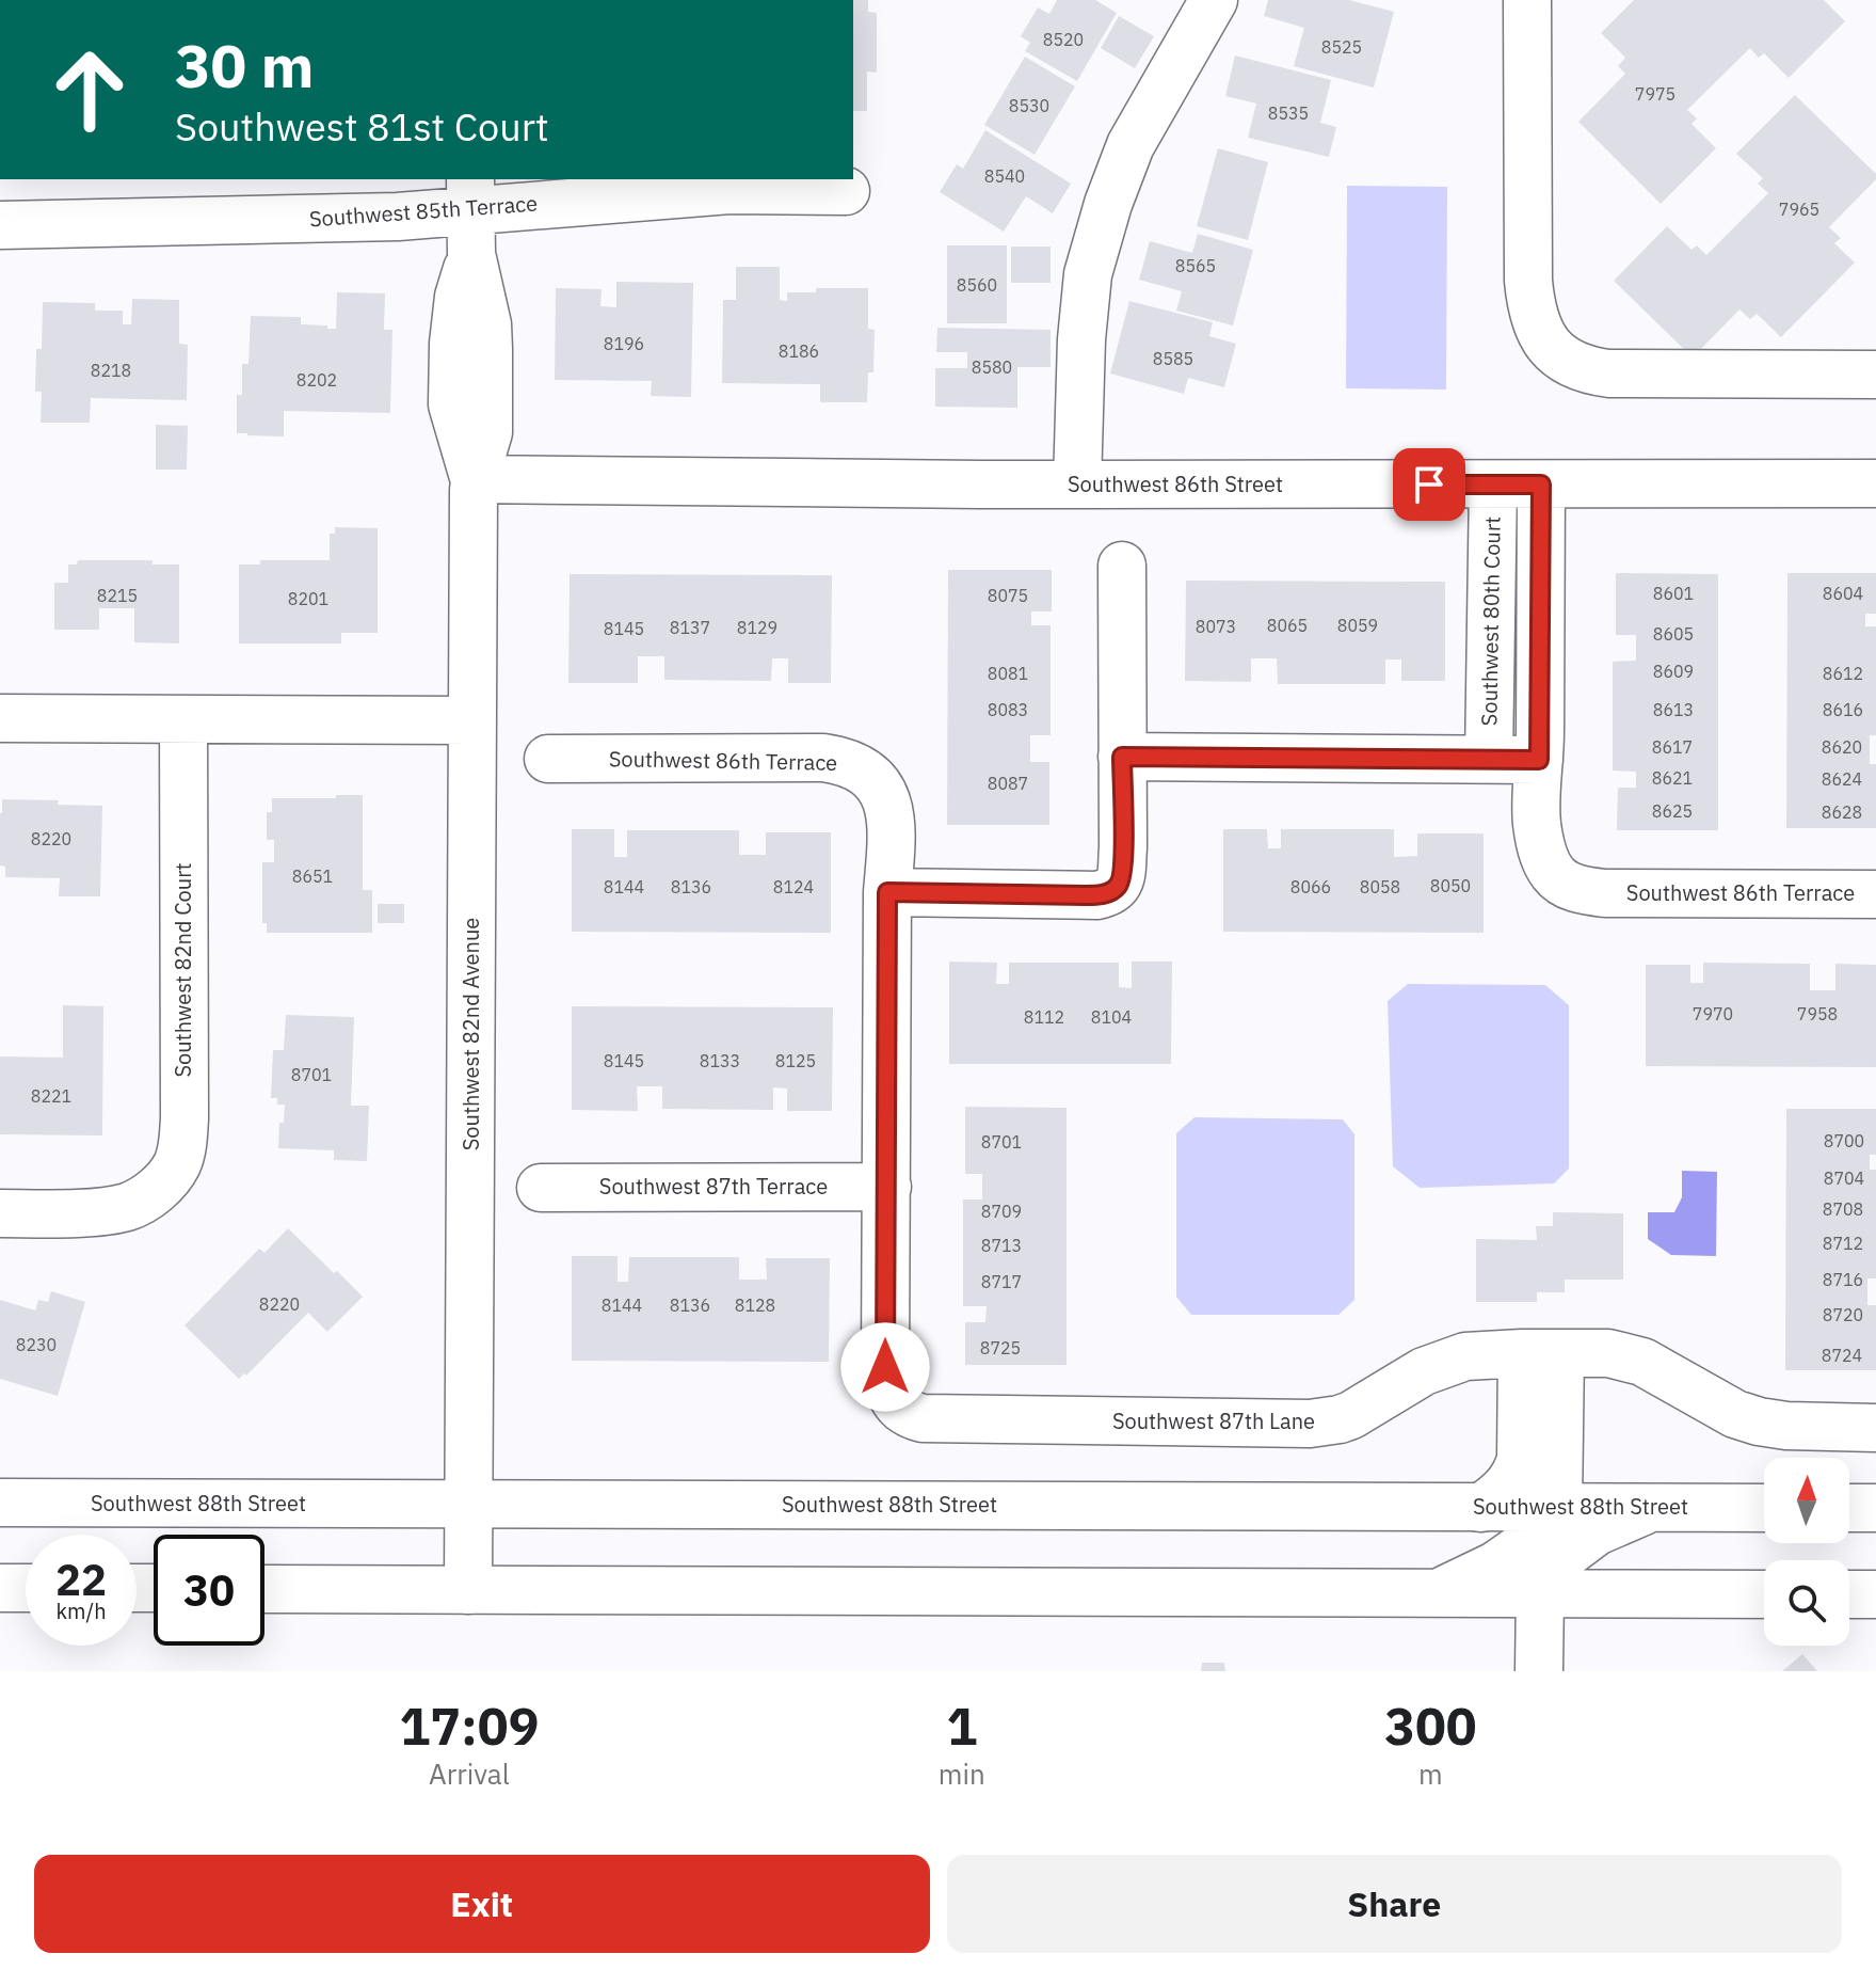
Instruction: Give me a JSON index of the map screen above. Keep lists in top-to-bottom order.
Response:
{
  "streets": {
    "street": [
      "Southwest 85th Terrace",
      "Southwest 86th Street",
      "Southwest 80th Court",
      "Southwest 86th Terrace",
      "Southwest 82nd Court",
      "Southwest 82nd Avenue",
      "Southwest 87th Terrace",
      "Southwest 87th Lane",
      "Southwest 88th Street"
    ]
  },
  "crossings": [
    ["Southwest 85th Terrace", "Southwest 82nd Avenue"],
    ["Southwest 86th Street", "Southwest 80th Court"],
    ["Southwest 86th Street", "Southwest 82nd Avenue"],
    ["Southwest 86th Terrace", "Southwest 87th Terrace"],
    ["Southwest 86th Terrace", "Southwest 87th Lane"],
    ["Southwest 82nd Avenue", "Southwest 88th Street"],
    ["Southwest 87th Terrace", "Southwest 87th Lane"]
  ],
  "house_numbers": [
    "8520",
    "8525",
    "7975",
    "8530",
    "8535",
    "8540",
    "7965",
    "8565",
    "8560",
    "8196",
    "8186",
    "8585",
    "8580",
    "8218",
    "8202",
    "8601",
    "8604",
    "8215",
    "8075",
    "8201",
    "8065",
    "8059",
    "8073",
    "8137",
    "8129",
    "8145",
    "8605",
    "8609",
    "8081",
    "8612",
    "8083",
    "8613",
    "8616",
    "8617",
    "8620",
    "8621",
    "8624",
    "8087",
    "8625",
    "8628",
    "8220",
    "8651",
    "8050",
    "8144",
    "8136",
    "8124",
    "8066",
    "8058",
    "7970",
    "7958",
    "8112",
    "8104",
    "8145",
    "8133",
    "8125",
    "8701",
    "8221",
    "8700",
    "8701",
    "8704",
    "8708",
    "8709",
    "8712",
    "8713",
    "8716",
    "8717",
    "8220",
    "8144",
    "8136",
    "8128",
    "8720",
    "8230",
    "8725",
    "8724"
  ],
  "north": "top",
  "page": {
    "turn": ["30 m", "Southwest 81st Court"],
    "speed": "22 km/h",
    "limit": "30",
    "eta": [
      "17:09",
      "Arrival",
      "1",
      "min",
      "300",
      "m"
    ],
    "buttons": ["Exit", "Share"]
  }
}
